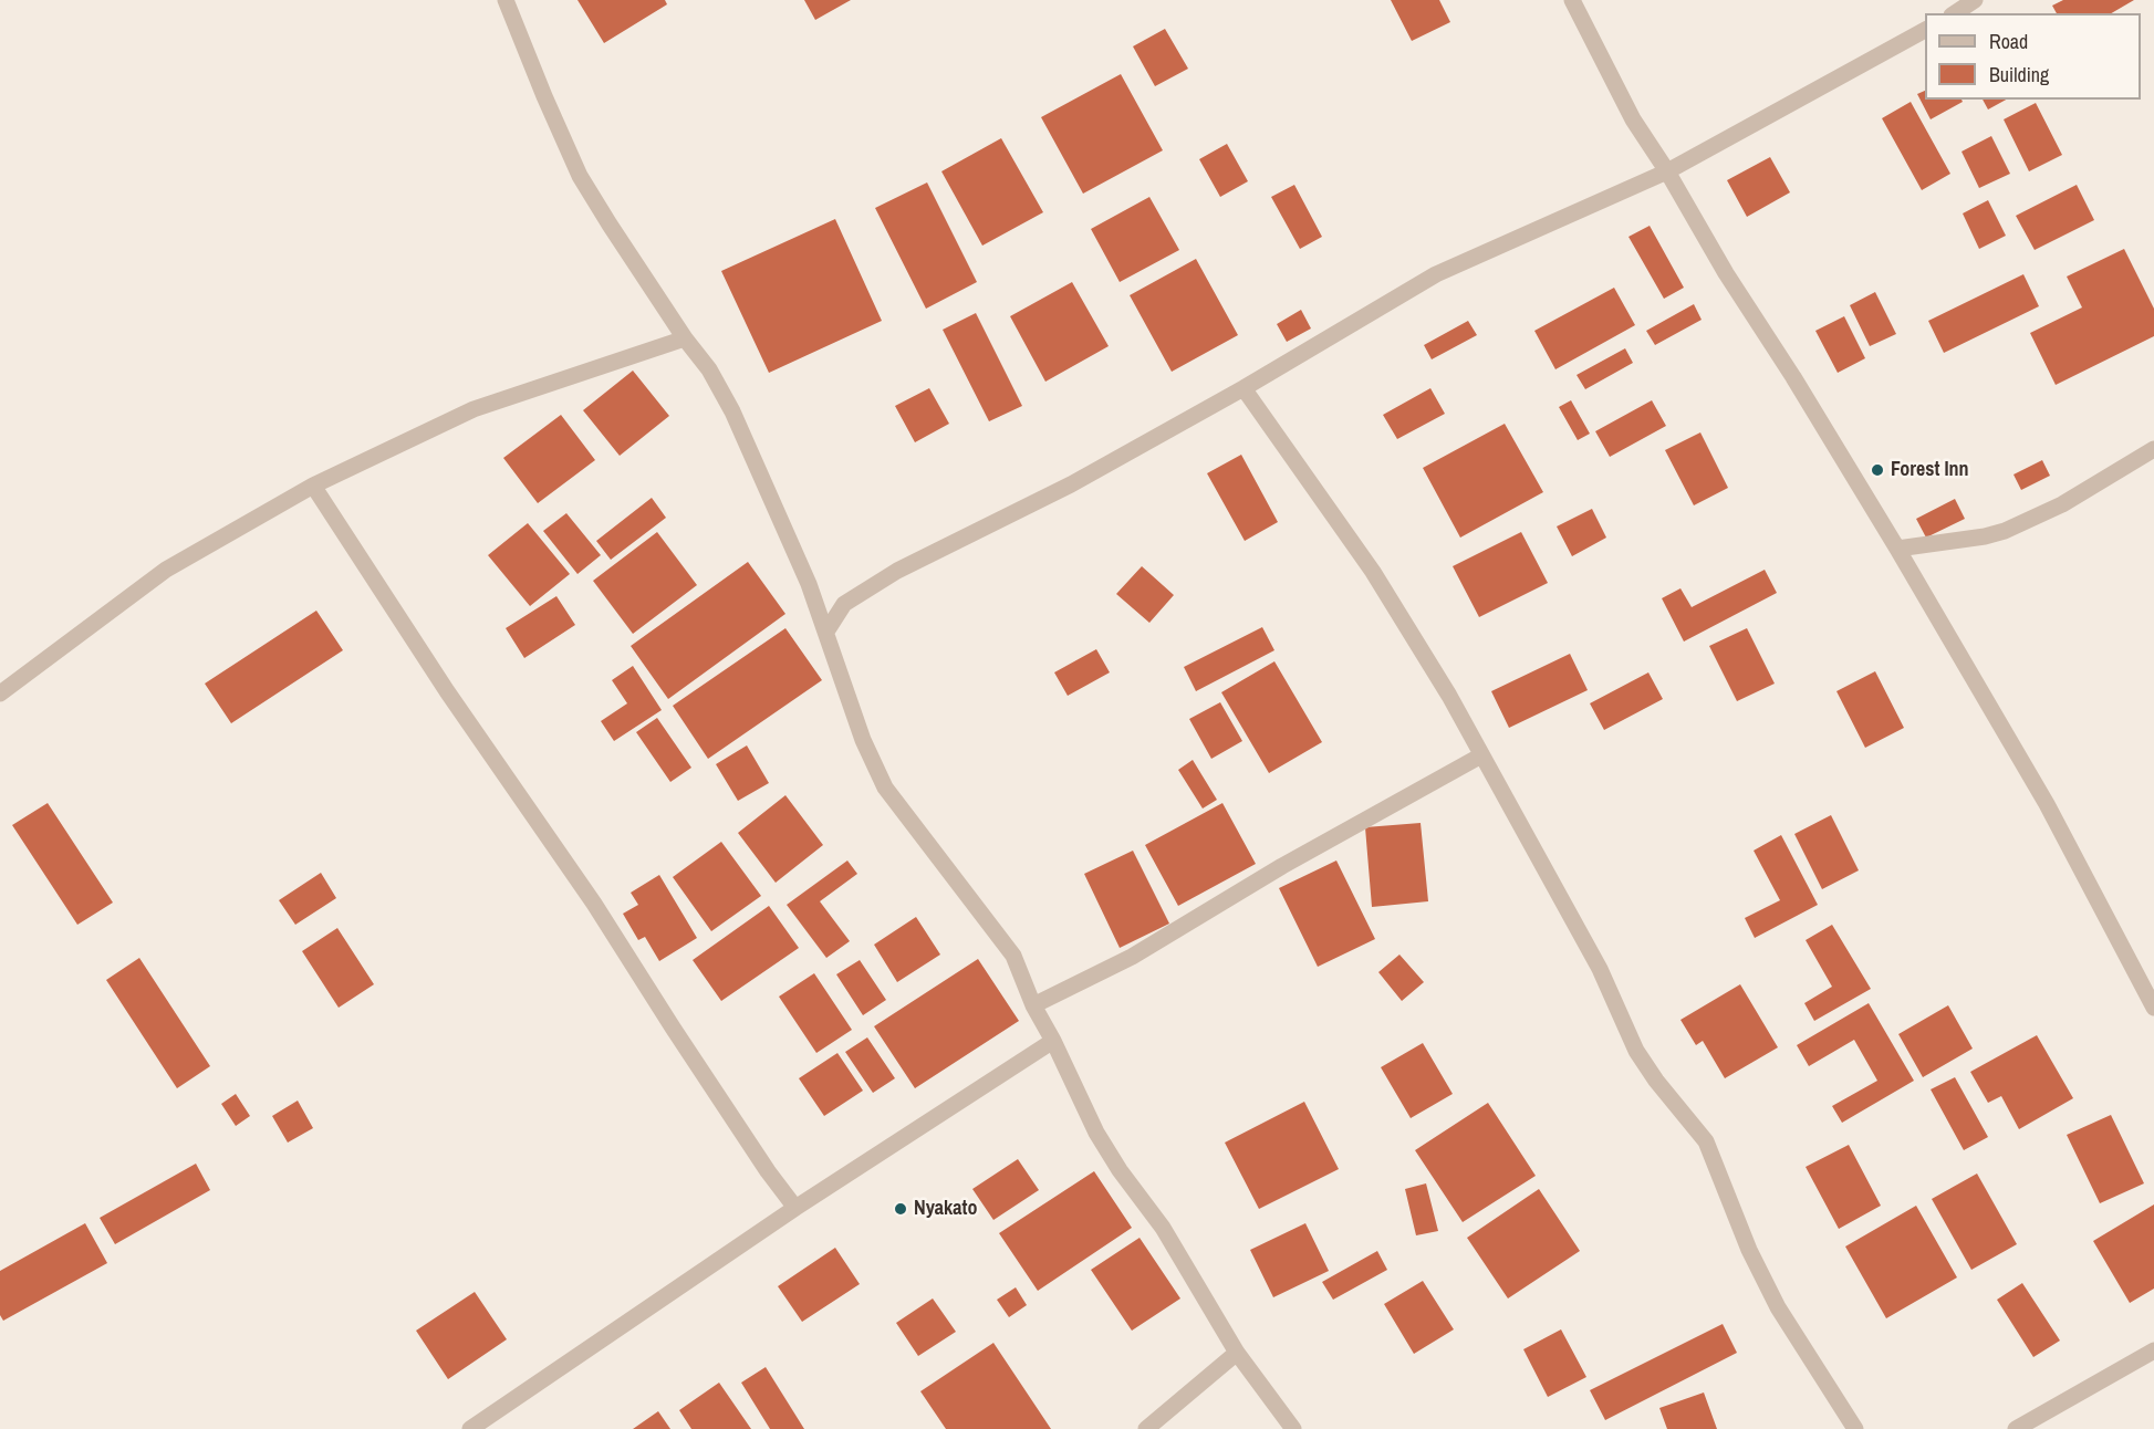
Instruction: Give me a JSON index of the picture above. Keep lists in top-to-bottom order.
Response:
{
  "places": ["Forest Inn", "Nyakato"],
  "legend": ["Road", "Building"]
}
